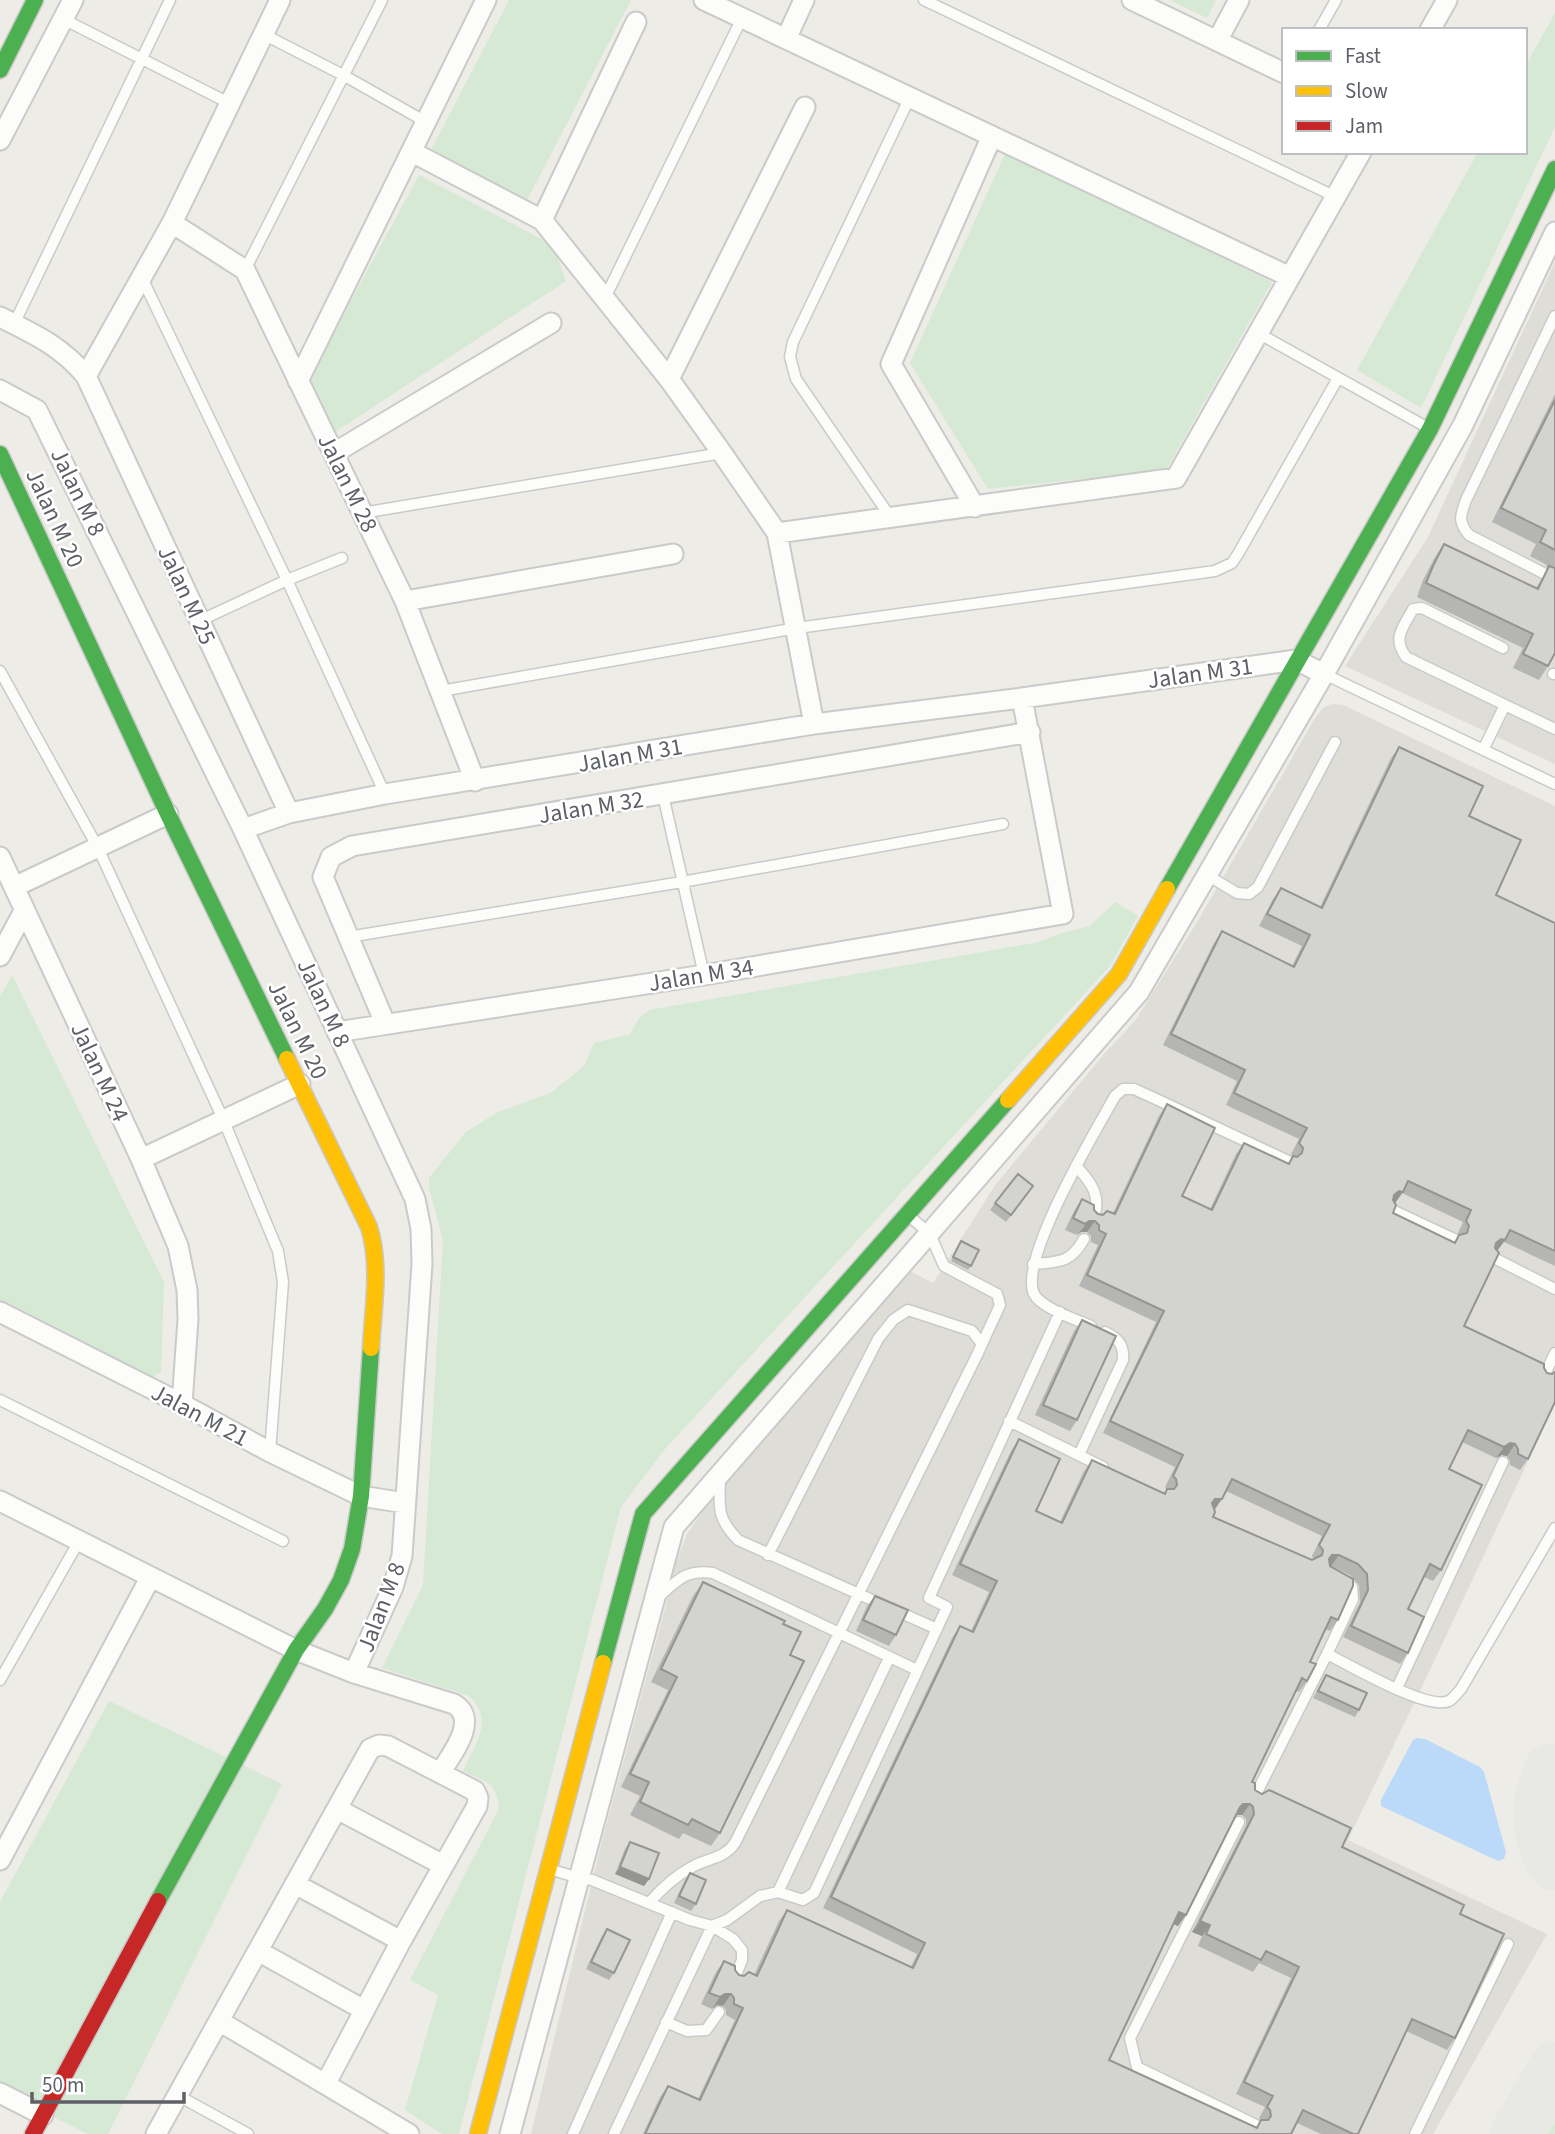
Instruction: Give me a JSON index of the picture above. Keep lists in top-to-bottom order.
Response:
{
  "streets": {
    "street": [
      "Jalan M 28",
      "Jalan M 8",
      "Jalan M 20",
      "Jalan M 25",
      "Jalan M 31",
      "Jalan M 32",
      "Jalan M 34",
      "Jalan M 24",
      "Jalan M 21"
    ]
  },
  "crossings": [
    ["Jalan M 28", "Jalan M 31"],
    ["Jalan M 8", "Jalan M 31"],
    ["Jalan M 8", "Jalan M 34"],
    ["Jalan M 8", "Jalan M 21"],
    ["Jalan M 20", "Jalan M 21"],
    ["Jalan M 25", "Jalan M 31"],
    ["Jalan M 32", "Jalan M 34"],
    ["Jalan M 24", "Jalan M 21"]
  ],
  "legend": ["Fast", "Slow", "Jam"],
  "scale_bar": "50 m"
}
